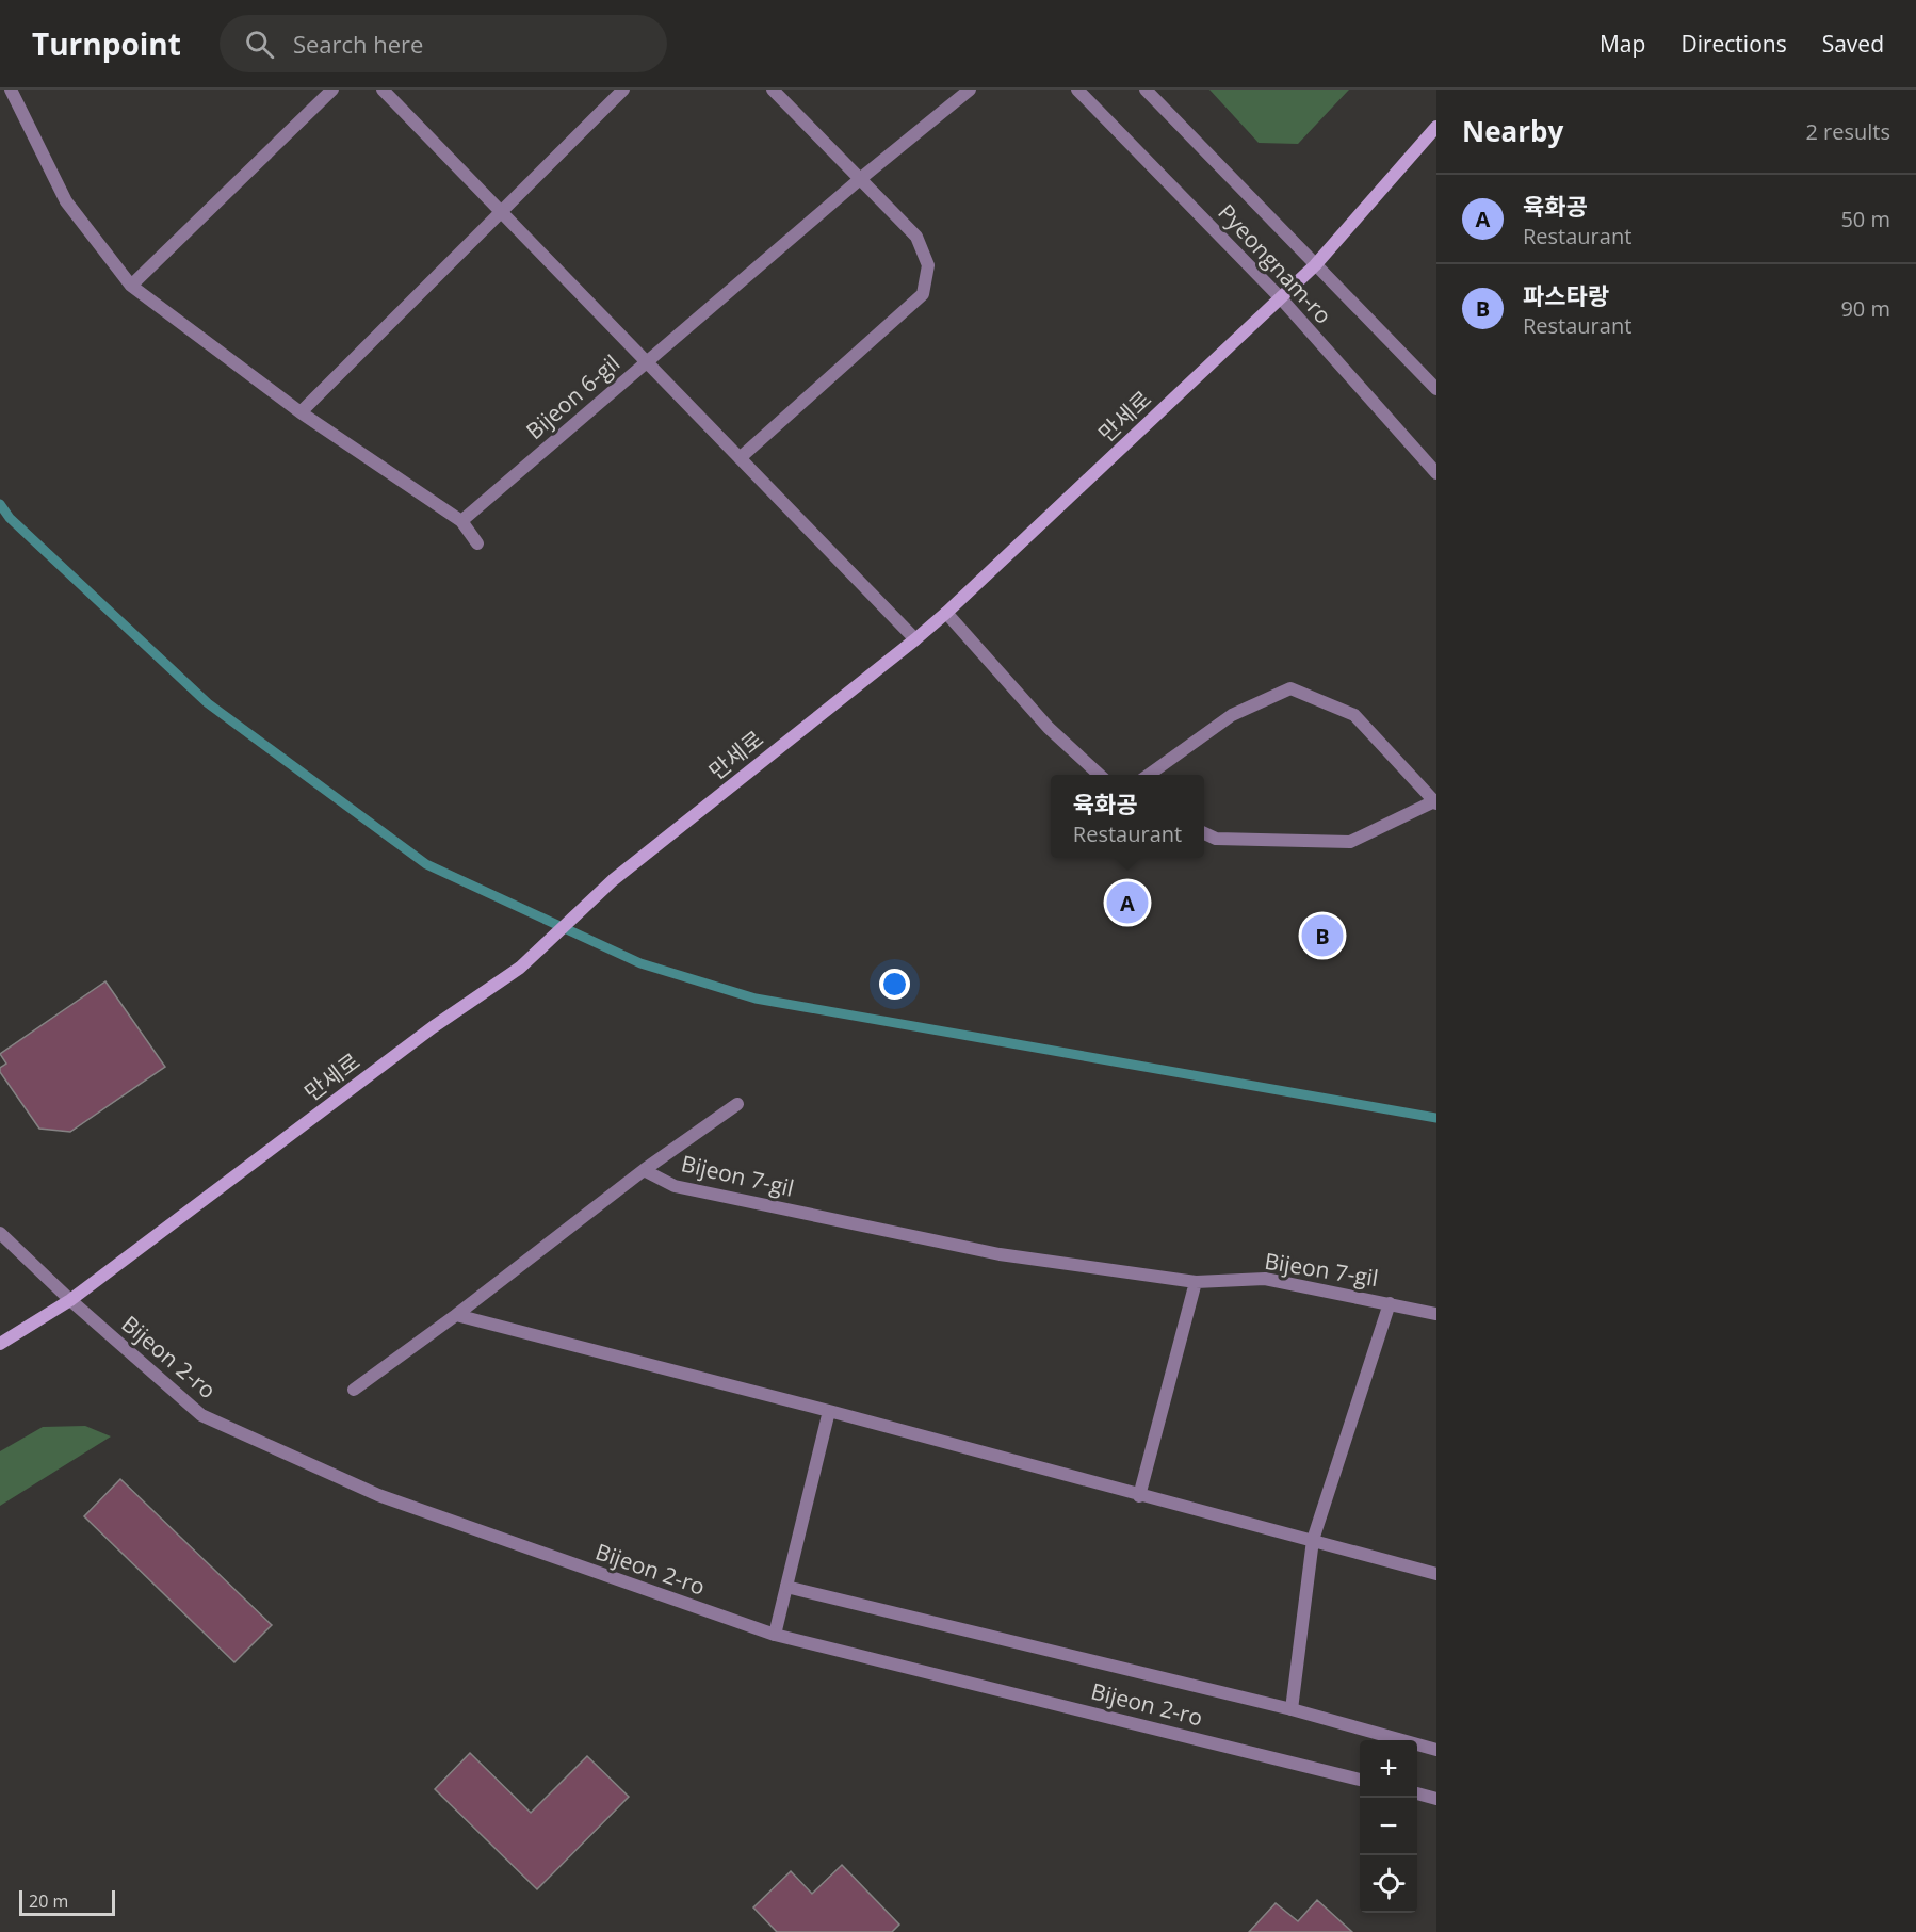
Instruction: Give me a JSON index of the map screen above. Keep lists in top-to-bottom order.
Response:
{
  "streets": {
    "main road": ["만세로"],
    "street": [
      "Pyeongnam-ro",
      "Bijeon 6-gil",
      "Bijeon 7-gil",
      "Bijeon 2-ro"
    ]
  },
  "crossings": [
    ["Pyeongnam-ro", "만세로"],
    ["만세로", "Bijeon 2-ro"]
  ],
  "scale_bar": "20 m",
  "page": {
    "header": "Turnpoint",
    "search": "Search here",
    "nav": ["Map", "Directions", "Saved"],
    "heading": ["Nearby", "2 results"],
    "list": [
      {
        "mark": "A",
        "name": "육화공",
        "note": "Restaurant",
        "value": "50 m"
      },
      {
        "mark": "B",
        "name": "파스타랑",
        "note": "Restaurant",
        "value": "90 m"
      }
    ],
    "popup": ["육화공", "Restaurant"],
    "pins": ["A", "B"],
    "map_buttons": ["+", "−"],
    "scale": "20 m"
  }
}
